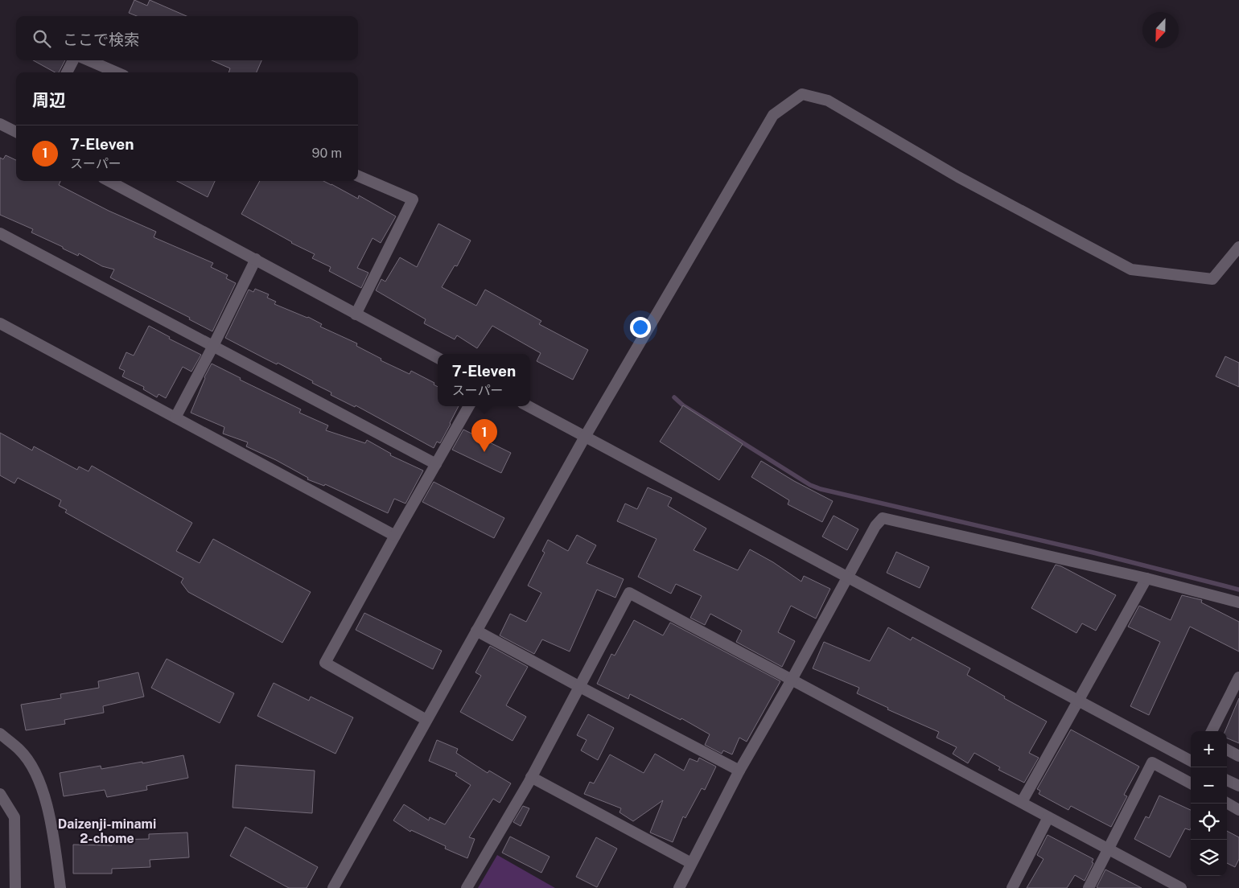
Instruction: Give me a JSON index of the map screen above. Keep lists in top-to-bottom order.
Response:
{
  "districts": ["Daizenji-minami 2-chome"],
  "north": "bottom",
  "page": {
    "search": "ここで検索",
    "heading": "周辺",
    "list": [
      {
        "mark": "1",
        "name": "7-Eleven",
        "note": "スーパー",
        "value": "90 m"
      }
    ],
    "popup": ["7-Eleven", "スーパー"],
    "pins": "1",
    "map_buttons": ["+", "−"]
  }
}
